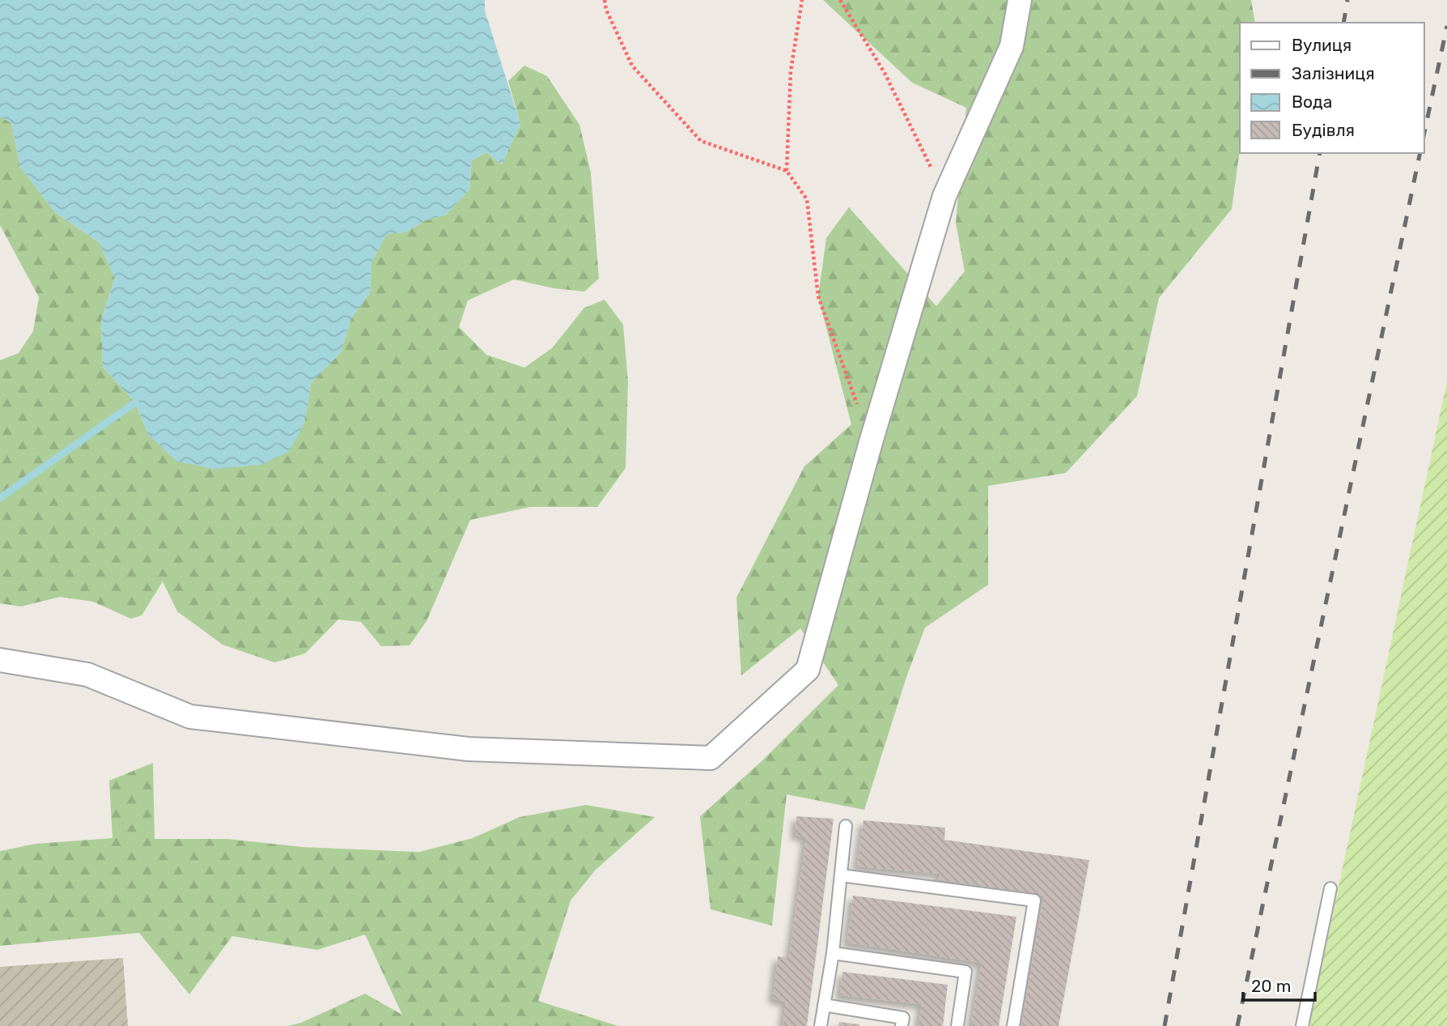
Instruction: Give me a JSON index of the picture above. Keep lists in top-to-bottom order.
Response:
{
  "legend": [
    "Вулиця",
    "Залізниця",
    "Вода",
    "Будівля"
  ],
  "scale_bar": "20 m"
}
